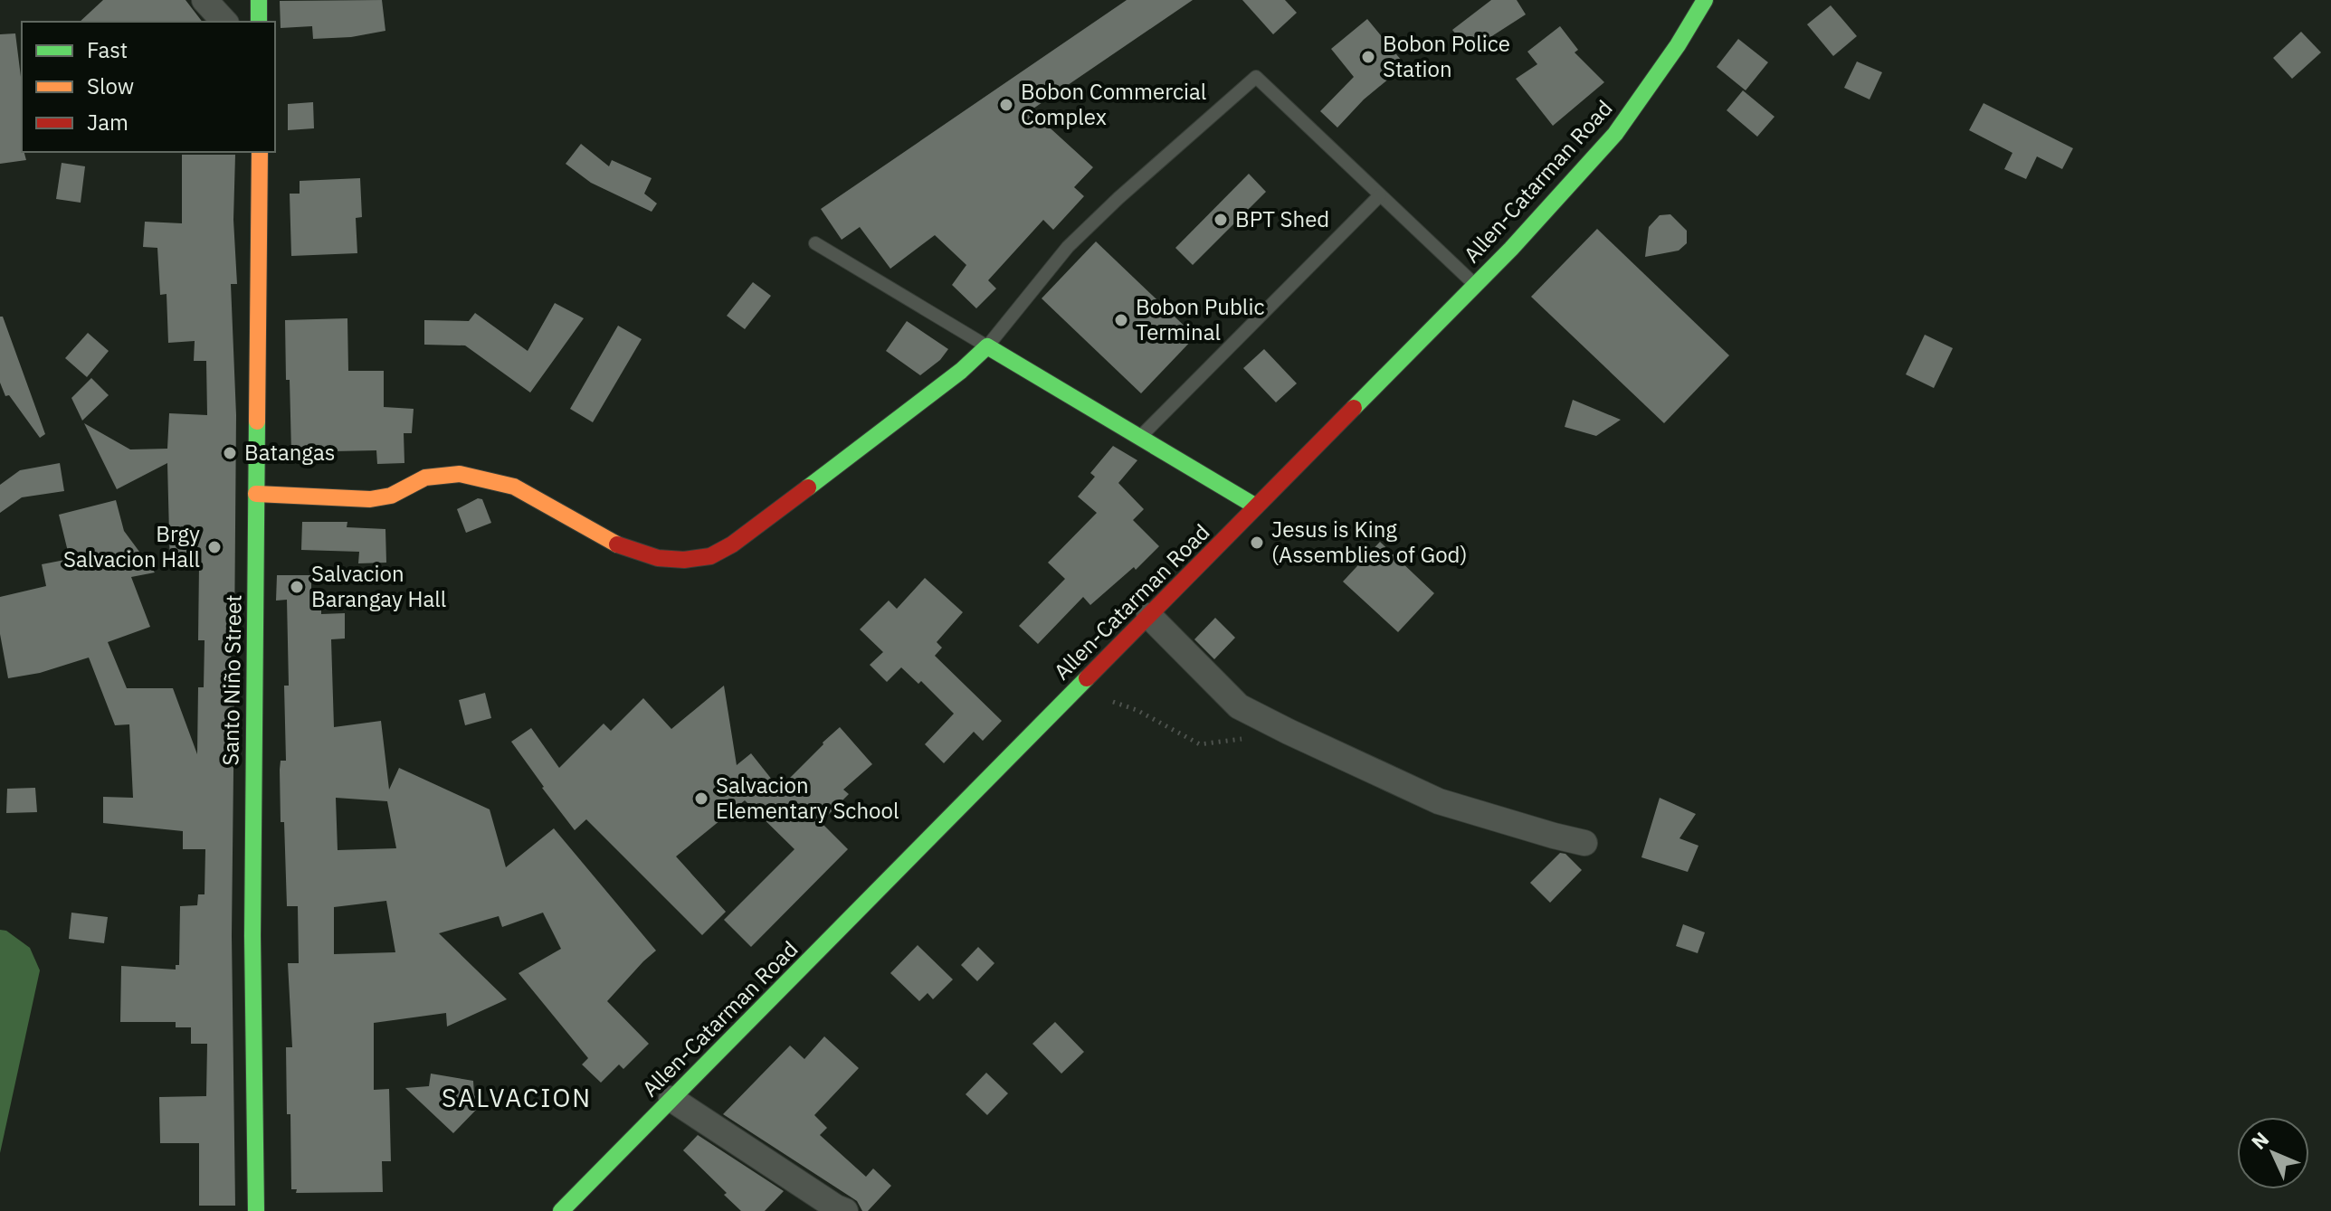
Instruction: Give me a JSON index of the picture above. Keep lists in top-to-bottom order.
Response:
{
  "streets": {
    "street": ["Allen-Catarman Road", "Santo Niño Street"]
  },
  "districts": ["SALVACION"],
  "places": [
    "Bobon Police Station",
    "Bobon Commercial Complex",
    "BPT Shed",
    "Bobon Public Terminal",
    "Batangas",
    "Jesus is King (Assemblies of God)",
    "Brgy Salvacion Hall",
    "Salvacion Barangay Hall",
    "Salvacion Elementary School"
  ],
  "legend": ["Fast", "Slow", "Jam"],
  "north": "top left"
}
